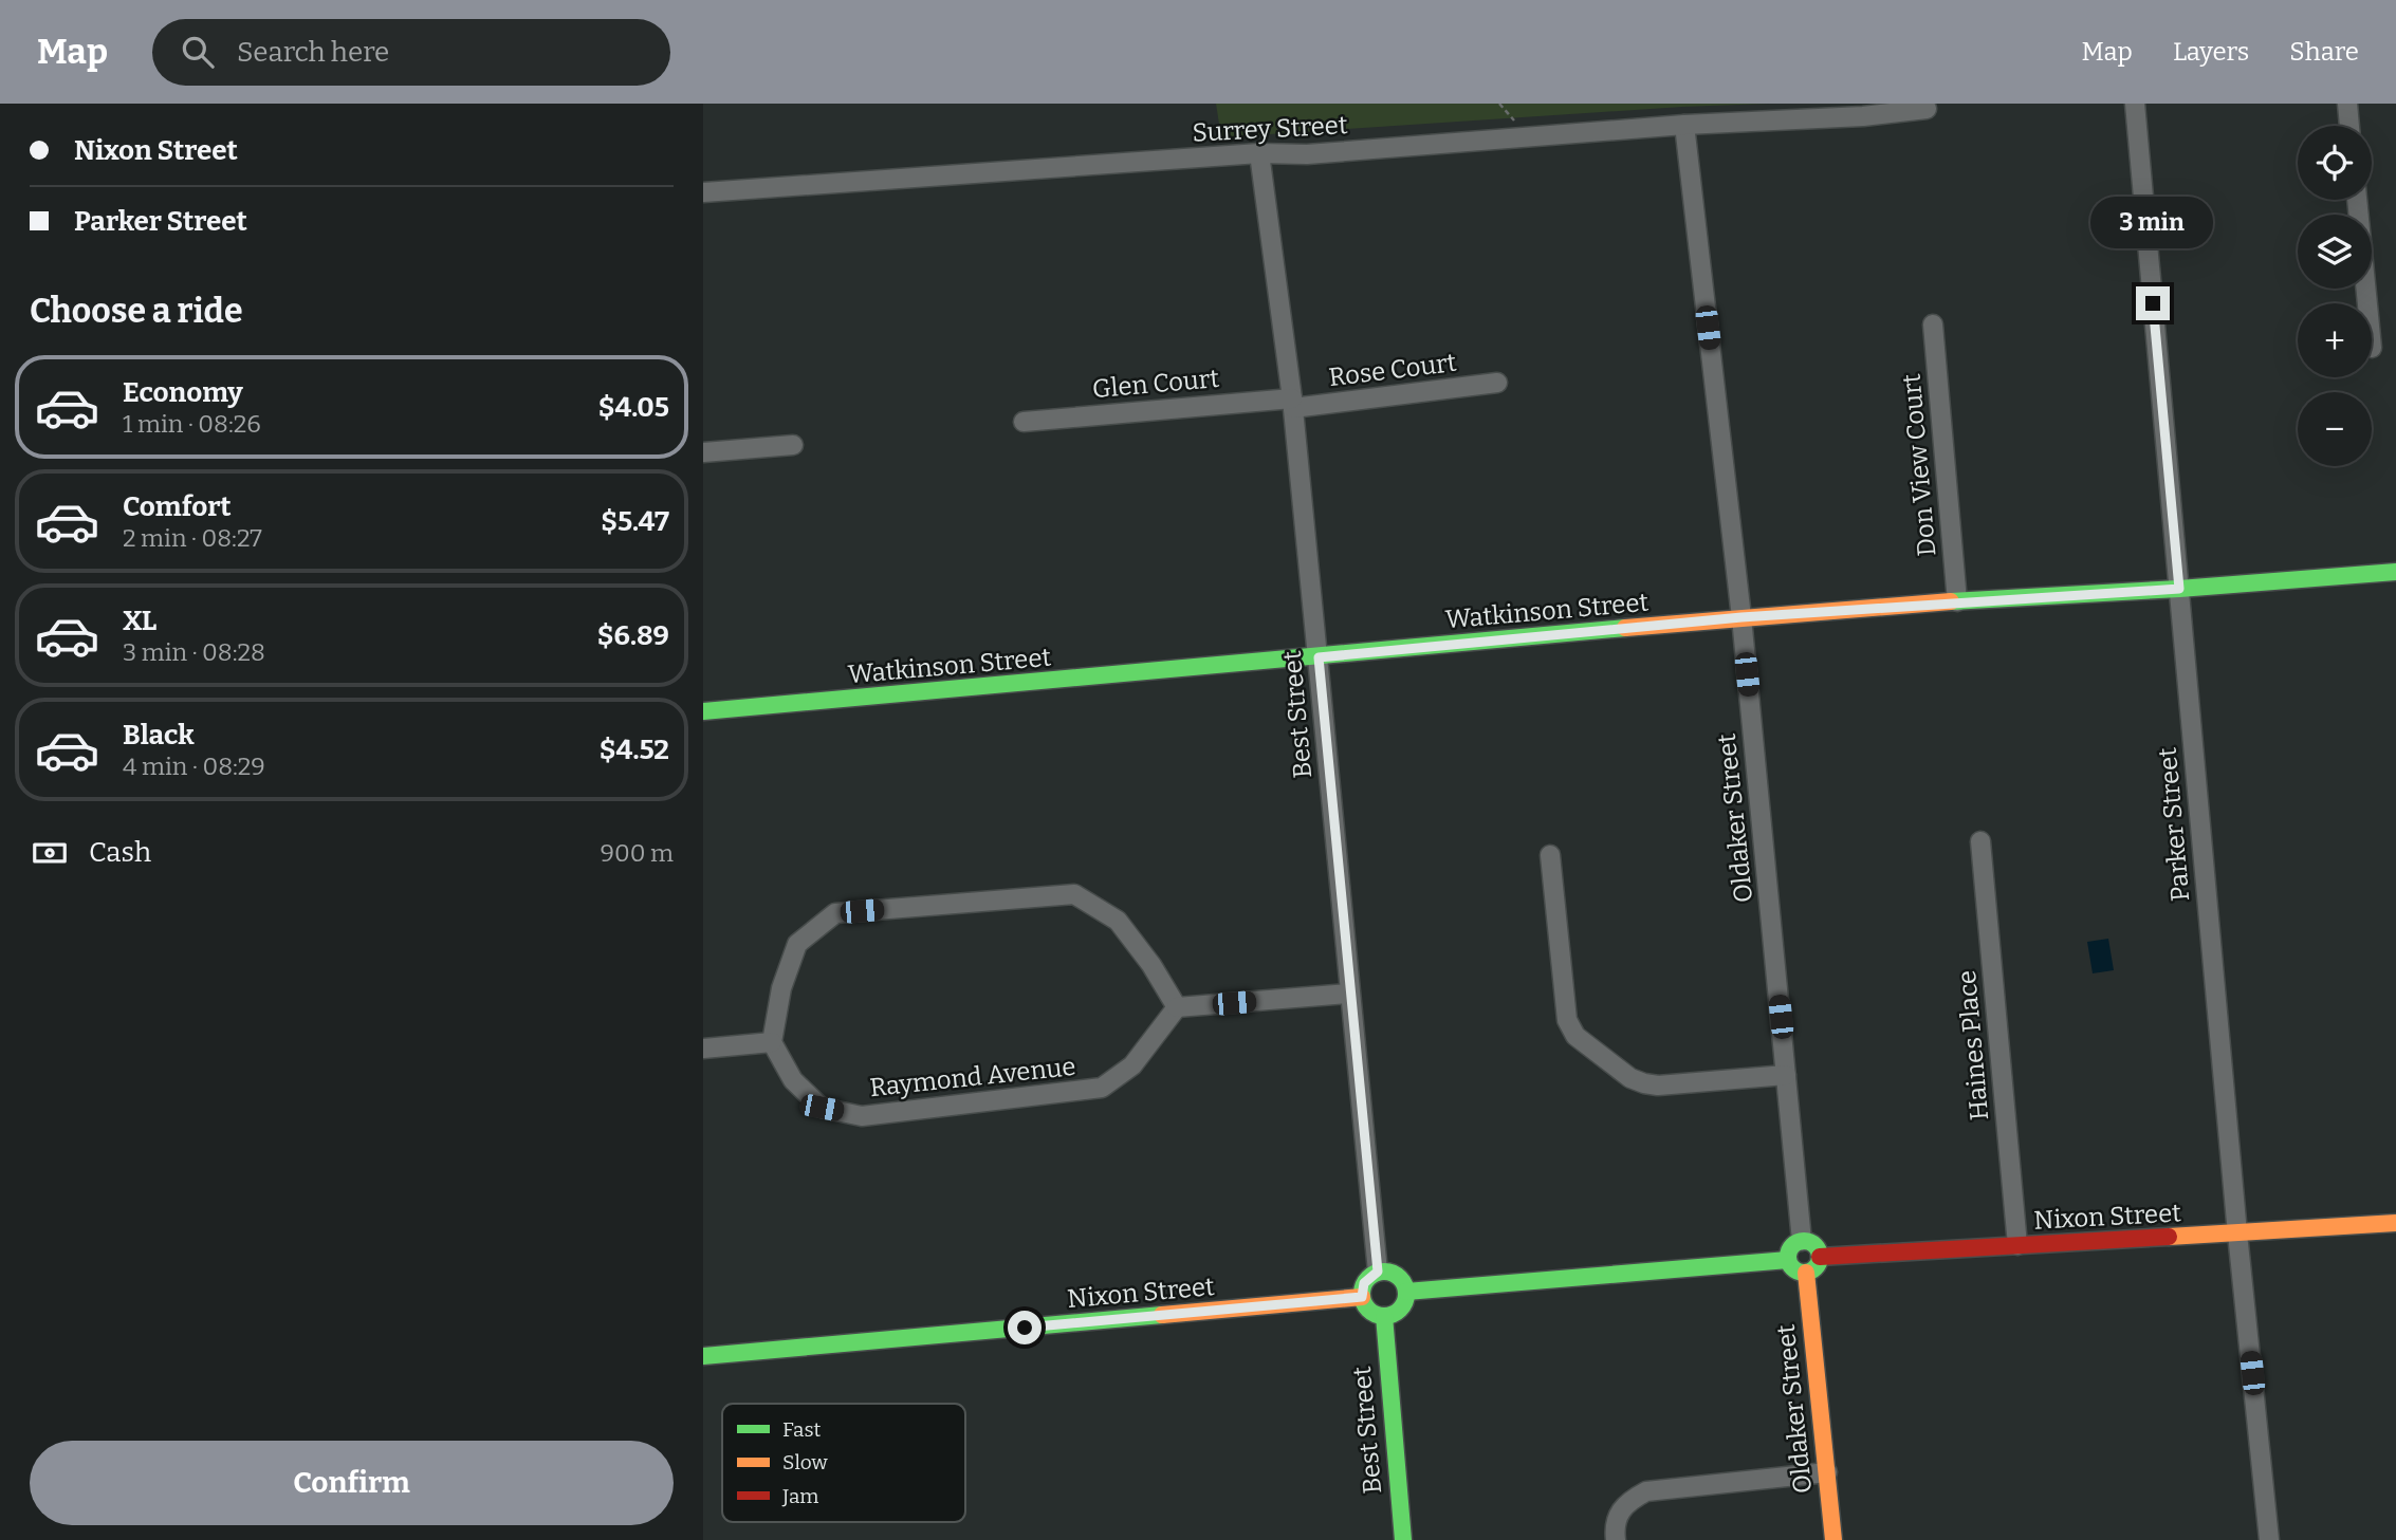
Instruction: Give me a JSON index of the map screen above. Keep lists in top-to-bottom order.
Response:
{
  "streets": {
    "street": [
      "Surrey Street",
      "Rose Court",
      "Glen Court",
      "Don View Court",
      "Watkinson Street",
      "Best Street",
      "Oldaker Street",
      "Parker Street",
      "Haines Place",
      "Raymond Avenue",
      "Nixon Street"
    ]
  },
  "crossings": [
    ["Surrey Street", "Best Street"],
    ["Surrey Street", "Oldaker Street"],
    ["Rose Court", "Glen Court"],
    ["Rose Court", "Best Street"],
    ["Glen Court", "Best Street"],
    ["Don View Court", "Watkinson Street"],
    ["Watkinson Street", "Best Street"],
    ["Watkinson Street", "Oldaker Street"],
    ["Watkinson Street", "Parker Street"],
    ["Best Street", "Nixon Street"],
    ["Oldaker Street", "Nixon Street"],
    ["Parker Street", "Nixon Street"],
    ["Haines Place", "Nixon Street"]
  ],
  "legend": ["Fast", "Slow", "Jam"],
  "page": {
    "header": "Map",
    "search": "Search here",
    "nav": ["Map", "Layers", "Share"],
    "banner": ["Nixon Street", "Parker Street"],
    "map_buttons": ["+", "−"],
    "bubble": "3 min",
    "heading": "Choose a ride",
    "list": [
      {
        "name": "Economy",
        "note": "1 min · 08:26",
        "value": "$4.05"
      },
      {
        "name": "Comfort",
        "note": "2 min · 08:27",
        "value": "$5.47"
      },
      {
        "name": "XL",
        "note": "3 min · 08:28",
        "value": "$6.89"
      },
      {
        "name": "Black",
        "note": "4 min · 08:29",
        "value": "$4.52"
      }
    ],
    "pay": ["Cash", "900 m"],
    "buttons": "Confirm"
  }
}
